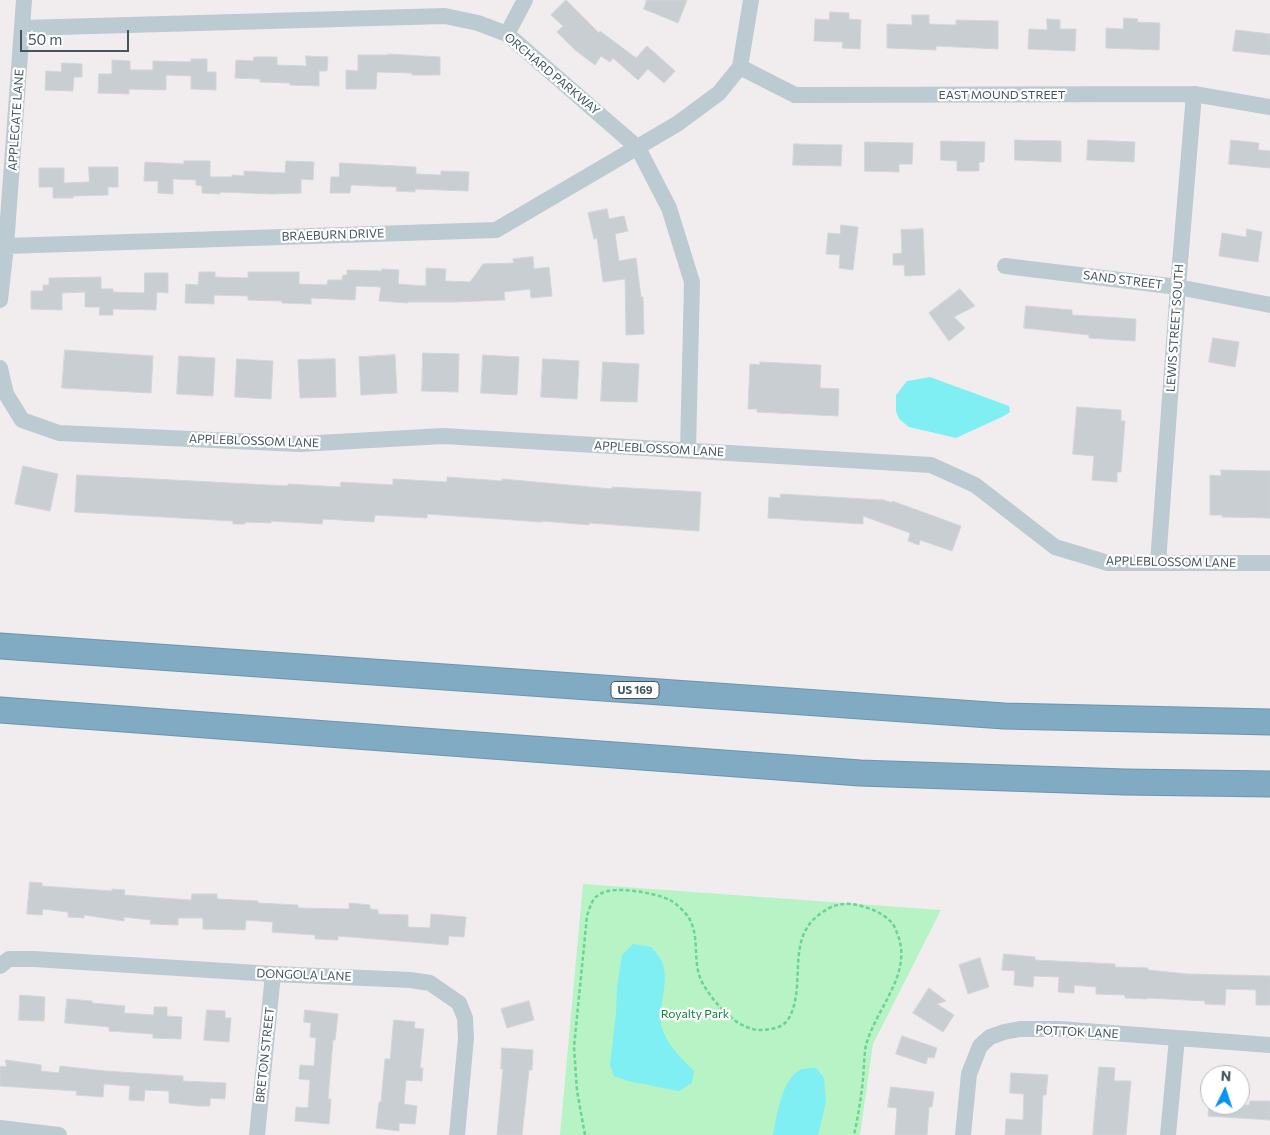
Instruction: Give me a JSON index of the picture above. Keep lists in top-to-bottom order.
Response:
{
  "streets": {
    "highway": ["US 169"],
    "street": [
      "ORCHARD PARKWAY",
      "EAST MOUND STREET",
      "APPLEGATE LANE",
      "BRAEBURN DRIVE",
      "SAND STREET",
      "LEWIS STREET SOUTH",
      "APPLEBLOSSOM LANE",
      "DONGOLA LANE",
      "POTTOK LANE",
      "BRETON STREET"
    ]
  },
  "crossings": [
    ["ORCHARD PARKWAY", "APPLEGATE LANE"],
    ["ORCHARD PARKWAY", "BRAEBURN DRIVE"],
    ["ORCHARD PARKWAY", "APPLEBLOSSOM LANE"],
    ["EAST MOUND STREET", "BRAEBURN DRIVE"],
    ["EAST MOUND STREET", "LEWIS STREET SOUTH"],
    ["APPLEGATE LANE", "BRAEBURN DRIVE"],
    ["SAND STREET", "LEWIS STREET SOUTH"],
    ["LEWIS STREET SOUTH", "APPLEBLOSSOM LANE"],
    ["DONGOLA LANE", "BRETON STREET"]
  ],
  "parks": ["Royalty Park"],
  "scale_bar": "50 m",
  "north": "top"
}
